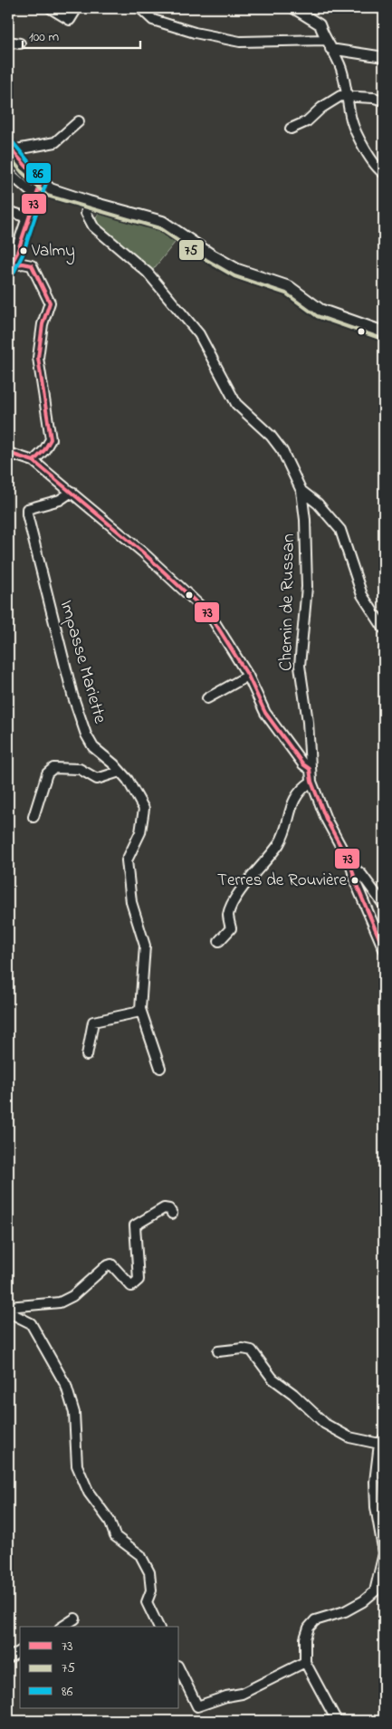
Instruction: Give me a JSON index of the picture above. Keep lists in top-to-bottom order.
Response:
{
  "streets": {
    "street": ["Chemin de Russan", "Impasse Mariette"]
  },
  "places": ["Valmy", "Terres de Rouvière"],
  "lines": ["transit line 86", "transit line 73", "transit line 75"],
  "legend": ["73", "75", "86"],
  "scale_bar": "100 m"
}
